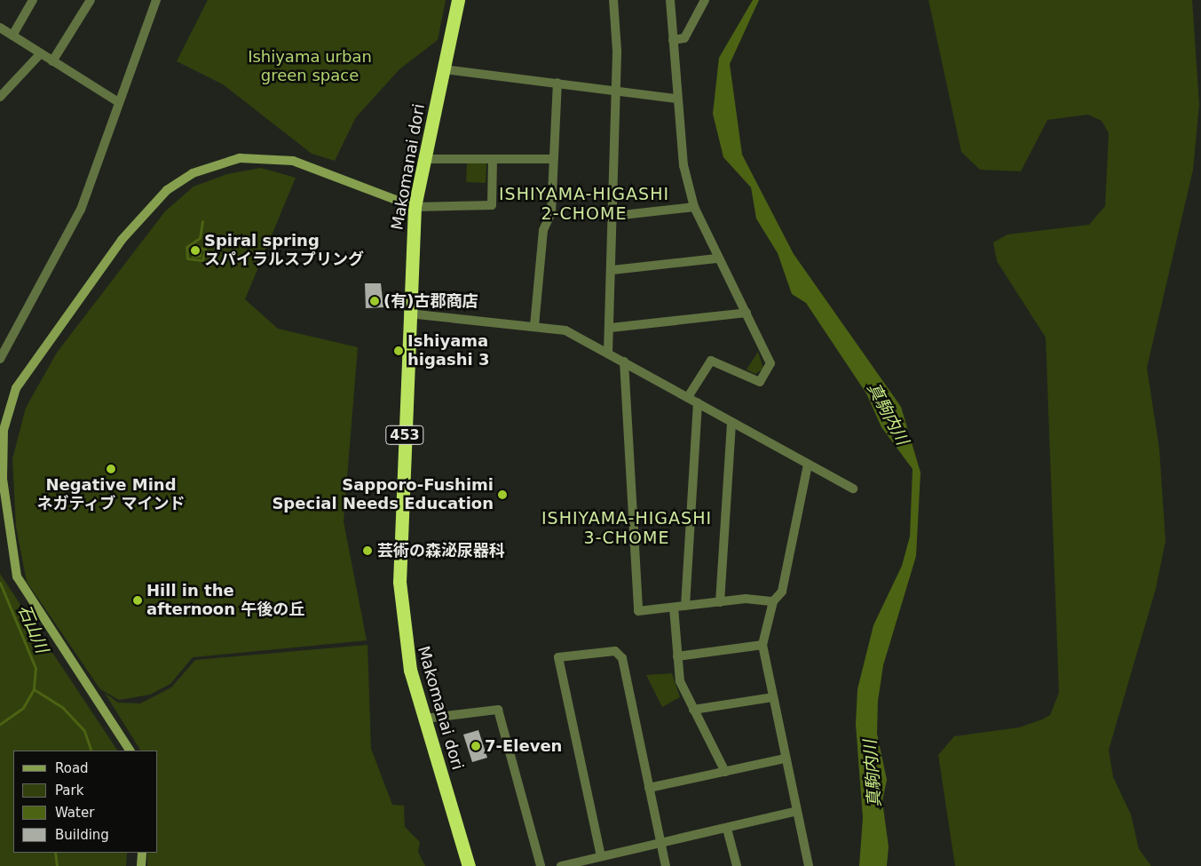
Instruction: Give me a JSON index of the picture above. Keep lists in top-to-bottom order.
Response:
{
  "streets": {
    "highway": ["Makomanai dori", "453"]
  },
  "districts": ["ISHIYAMA-HIGASHI 2-CHOME", "ISHIYAMA-HIGASHI 3-CHOME"],
  "water": ["真駒内川", "石山川"],
  "parks": ["Ishiyama urban green space"],
  "places": [
    "Spiral spring スパイラルスプリング",
    "(有)古郡商店",
    "Ishiyama higashi 3",
    "Negative Mind ネガティブ マインド",
    "Sapporo-Fushimi Special Needs Education",
    "芸術の森泌尿器科",
    "Hill in the afternoon 午後の丘",
    "7-Eleven"
  ],
  "legend": [
    "Road",
    "Park",
    "Water",
    "Building"
  ]
}
